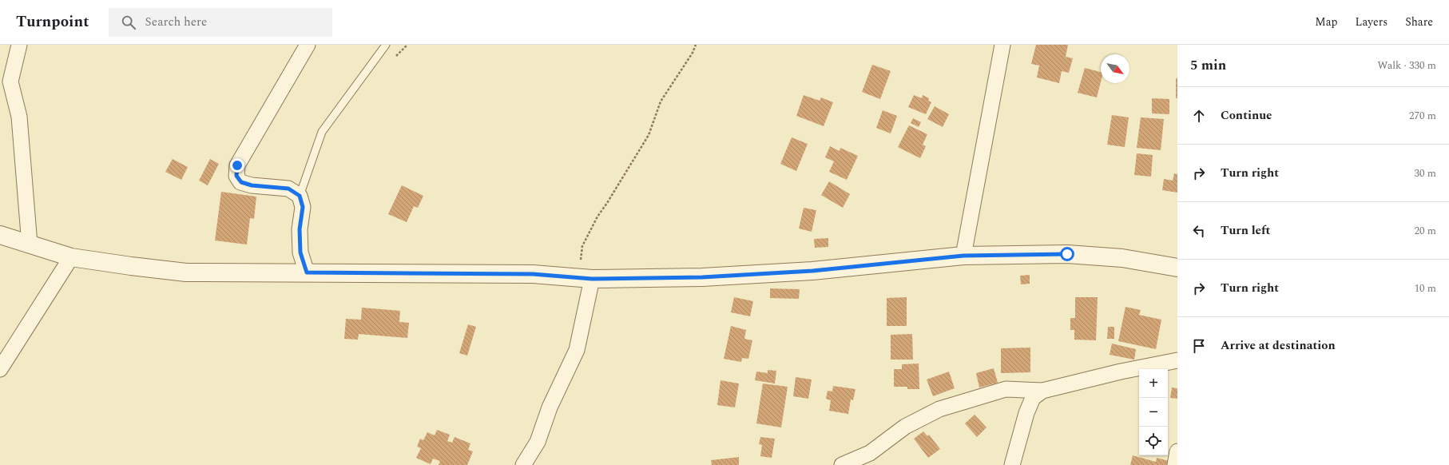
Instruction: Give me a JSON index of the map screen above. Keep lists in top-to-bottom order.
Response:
{
  "north": "bottom right",
  "page": {
    "header": "Turnpoint",
    "search": "Search here",
    "nav": ["Map", "Layers", "Share"],
    "heading": ["5 min", "Walk · 330 m"],
    "list": [
      ["Continue", "270 m"],
      ["Turn right", "30 m"],
      ["Turn left", "20 m"],
      ["Turn right", "10 m"],
      "Arrive at destination"
    ],
    "map_buttons": ["+", "−"]
  }
}
